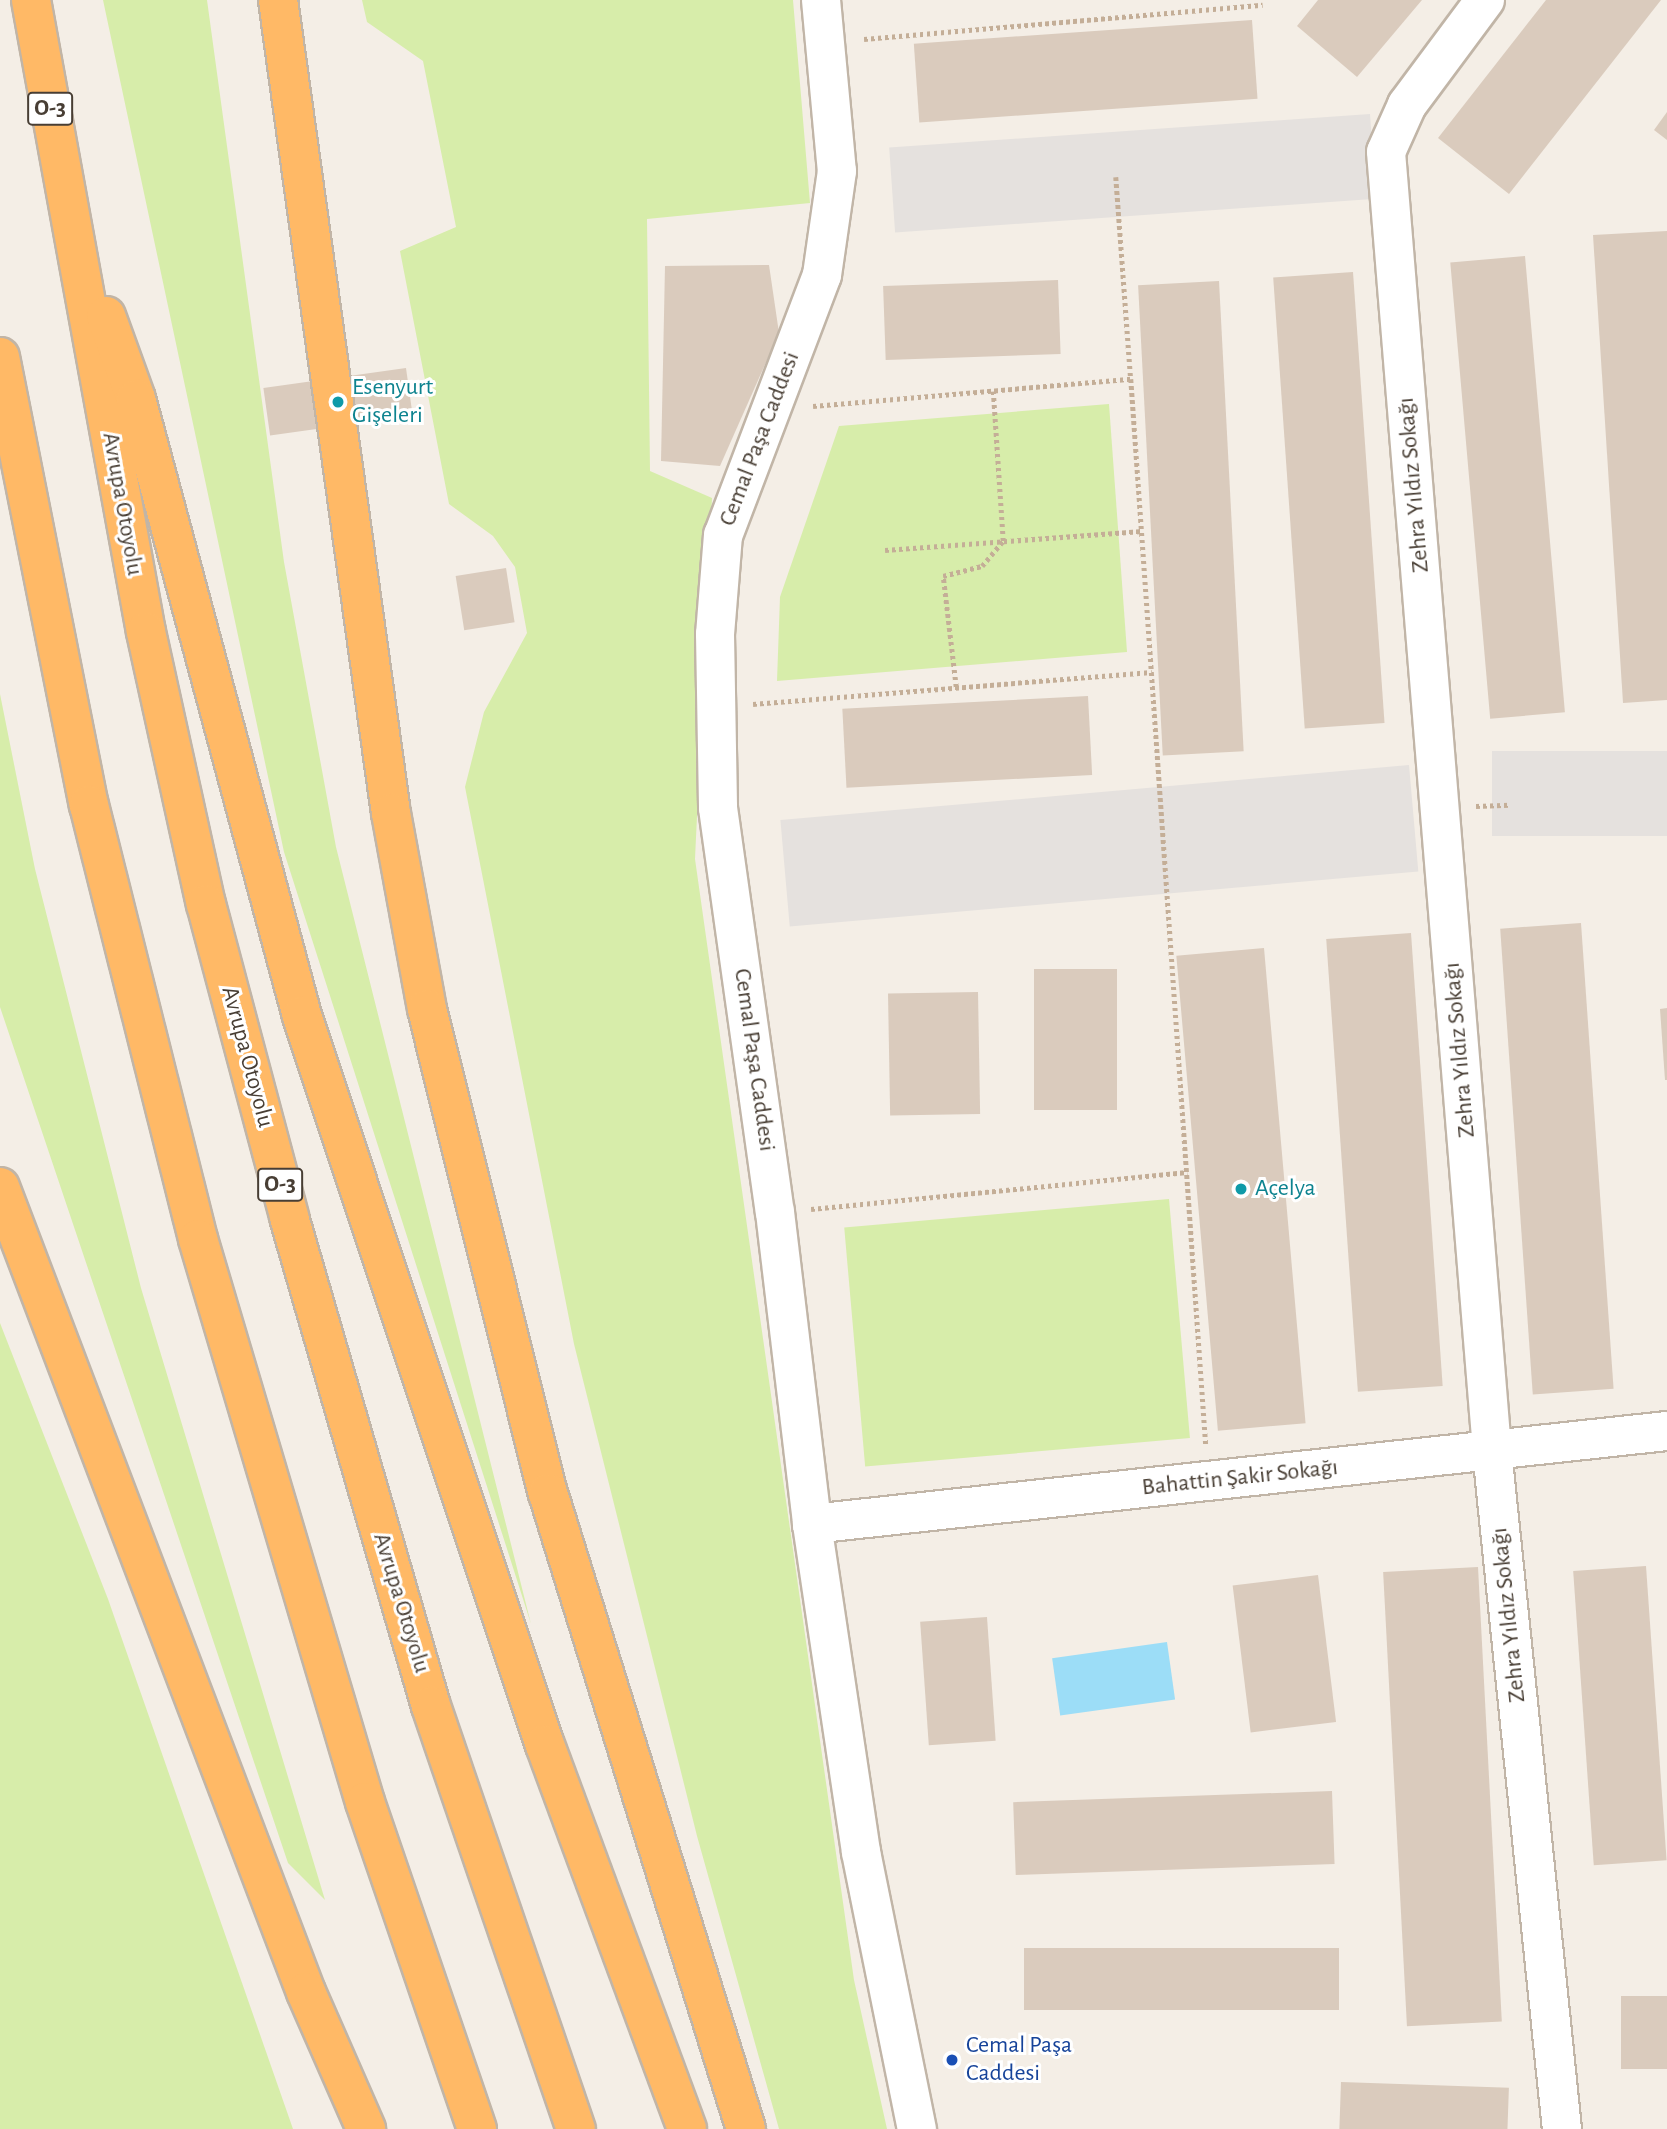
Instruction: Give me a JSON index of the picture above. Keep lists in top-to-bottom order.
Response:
{
  "streets": {
    "highway": ["O-3", "Avrupa Otoyolu"],
    "street": ["Cemal Paşa Caddesi", "Zehra Yıldız Sokağı", "Bahattin Şakir Sokağı"]
  },
  "crossings": [
    ["Cemal Paşa Caddesi", "Bahattin Şakir Sokağı"],
    ["Zehra Yıldız Sokağı", "Bahattin Şakir Sokağı"]
  ],
  "places": ["Esenyurt Gişeleri", "Açelya", "Cemal Paşa Caddesi"]
}
